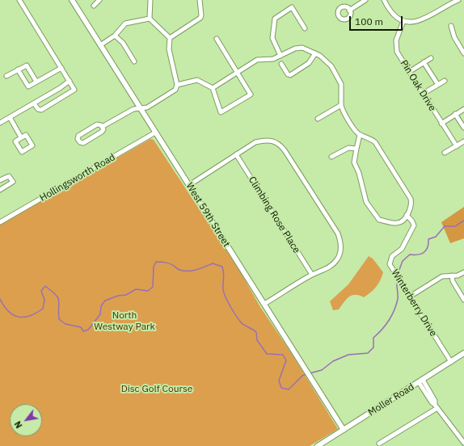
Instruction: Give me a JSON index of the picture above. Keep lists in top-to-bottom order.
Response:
{
  "streets": {
    "street": [
      "Pin Oak Drive",
      "Hollingsworth Road",
      "West 59th Street",
      "Climbing Rose Place",
      "Winterberry Drive",
      "Moller Road"
    ]
  },
  "crossings": [
    ["Hollingsworth Road", "West 59th Street"],
    ["West 59th Street", "Moller Road"],
    ["Winterberry Drive", "Moller Road"]
  ],
  "parks": ["North Westway Park", "Disc Golf Course"],
  "scale_bar": "100 m",
  "north": "bottom left"
}
